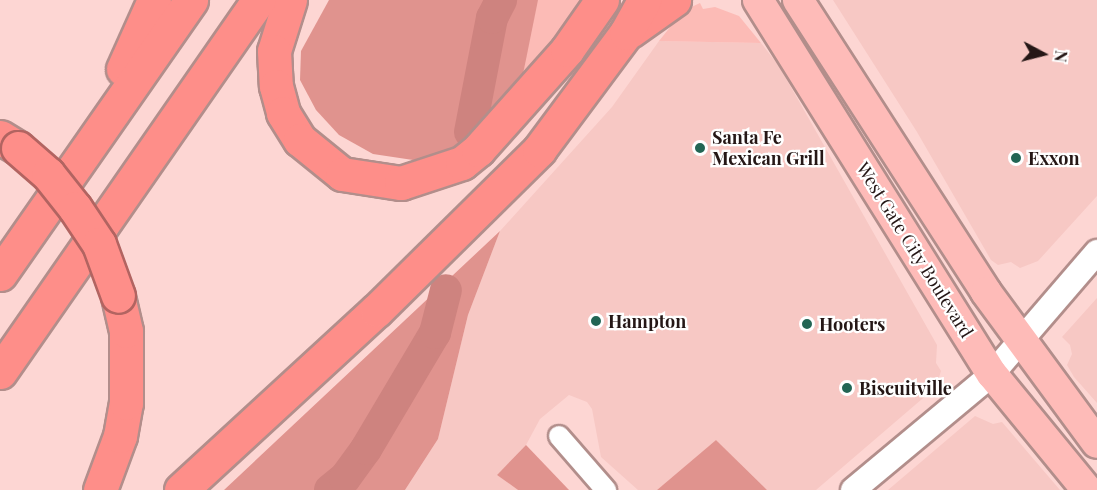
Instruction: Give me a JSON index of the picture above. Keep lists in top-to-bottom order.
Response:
{
  "streets": {
    "main road": ["West Gate City Boulevard"]
  },
  "places": [
    "Santa Fe Mexican Grill",
    "Exxon",
    "Hampton",
    "Hooters",
    "Biscuitville"
  ],
  "north": "right"
}
